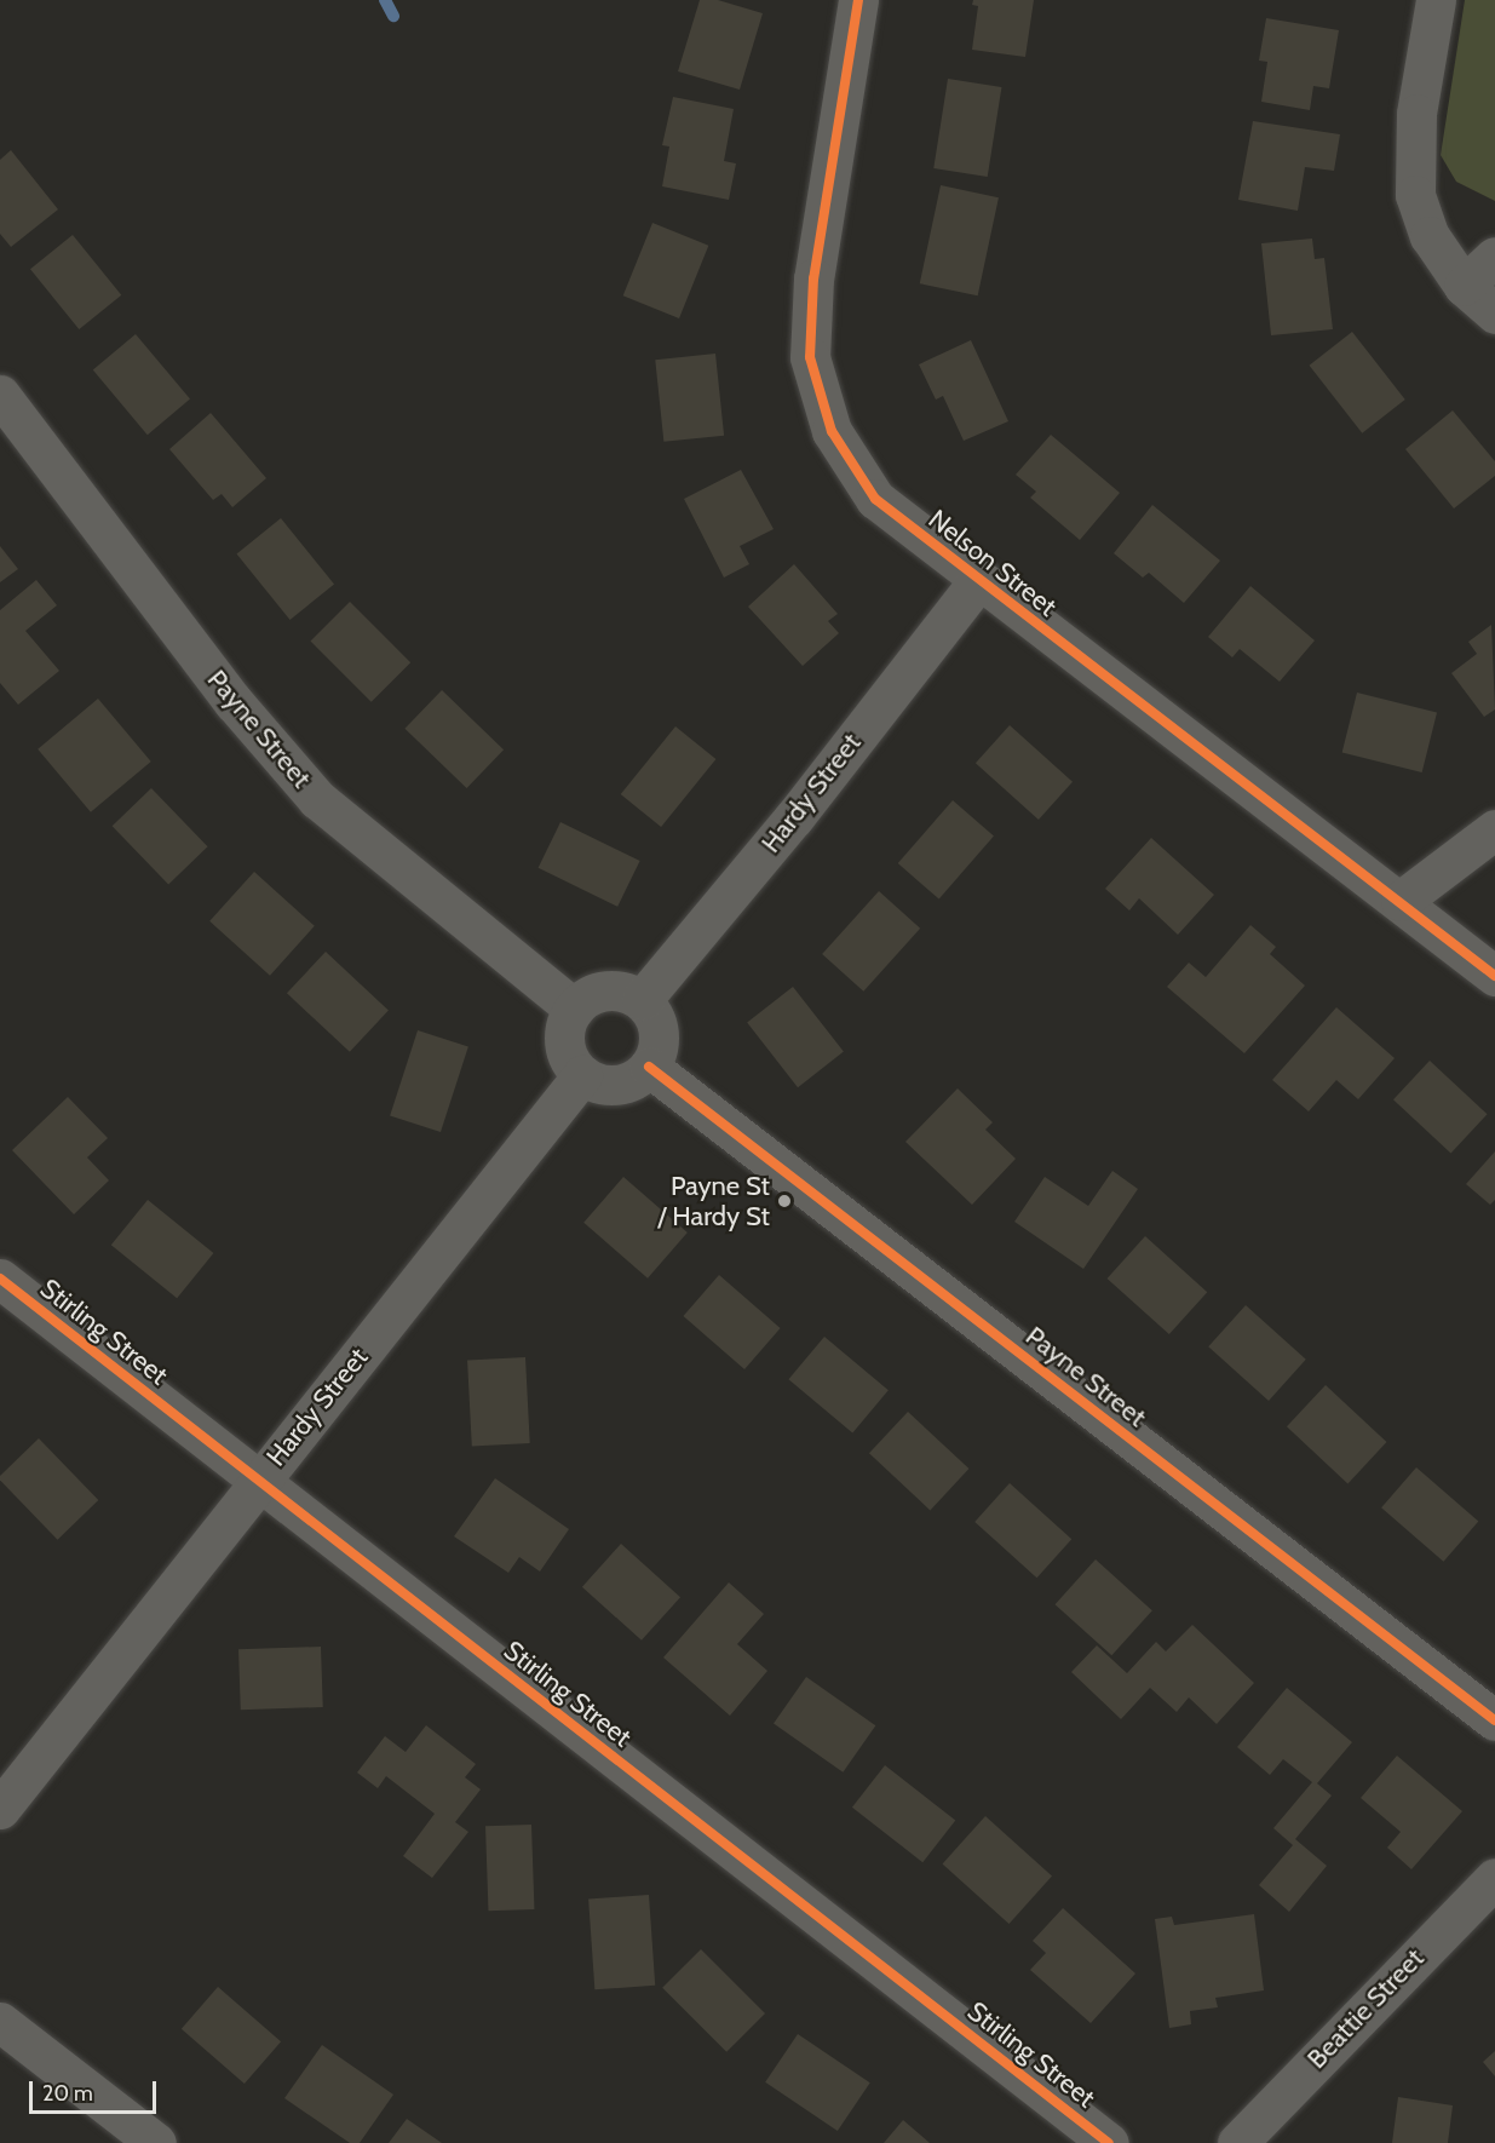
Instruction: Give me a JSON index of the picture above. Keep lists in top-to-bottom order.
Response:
{
  "streets": {
    "street": [
      "Nelson Street",
      "Payne Street",
      "Hardy Street",
      "Stirling Street",
      "Beattie Street"
    ]
  },
  "crossings": [
    ["Nelson Street", "Hardy Street"],
    ["Payne Street", "Hardy Street"],
    ["Hardy Street", "Stirling Street"]
  ],
  "places": ["Payne St / Hardy St"],
  "scale_bar": "20 m"
}
